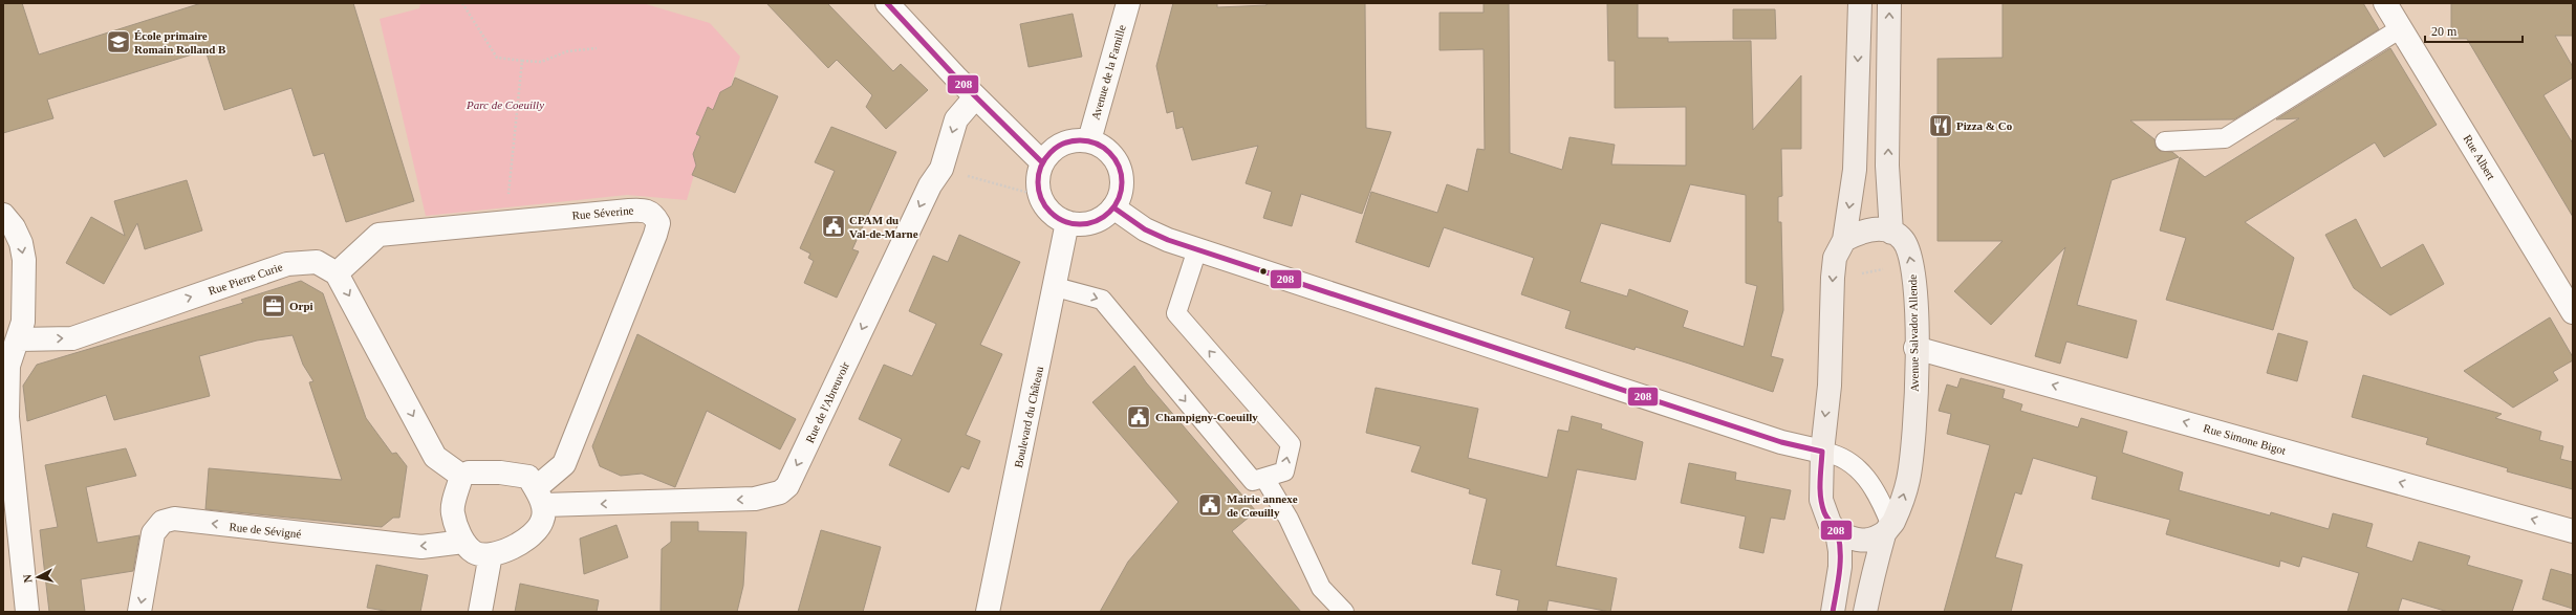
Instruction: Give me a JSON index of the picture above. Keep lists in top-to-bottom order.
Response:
{
  "streets": {
    "main road": ["Avenue Salvador Allende"],
    "street": [
      "Avenue de la Famille",
      "Rue Albert",
      "Rue Séverine",
      "Rue Pierre Curie",
      "Rue de l'Abreuvoir",
      "Boulevard du Château",
      "Rue Simone Bigot",
      "Rue de Sévigné"
    ]
  },
  "crossings": [
    ["Avenue de la Famille", "Boulevard du Château"],
    ["Rue Séverine", "Rue Pierre Curie"],
    ["Rue Séverine", "Rue de l'Abreuvoir"],
    ["Rue Séverine", "Rue de Sévigné"],
    ["Avenue Salvador Allende", "Rue Simone Bigot"],
    ["Rue de l'Abreuvoir", "Rue de Sévigné"]
  ],
  "one_way": [
    "Rue Pierre Curie",
    "Rue de l'Abreuvoir",
    "Rue Simone Bigot",
    "Rue de Sévigné"
  ],
  "parks": ["Parc de Coeuilly"],
  "places": {
    "school or university": ["École primaire Romain Rolland B"],
    "restaurant": ["Pizza & Co"],
    "public building": ["CPAM du Val-de-Marne", "Champigny-Coeuilly", "Mairie annexe de Cœuilly"],
    "office": ["Orpi"]
  },
  "lines": ["transit line 208"],
  "scale_bar": "20 m",
  "north": "left"
}
